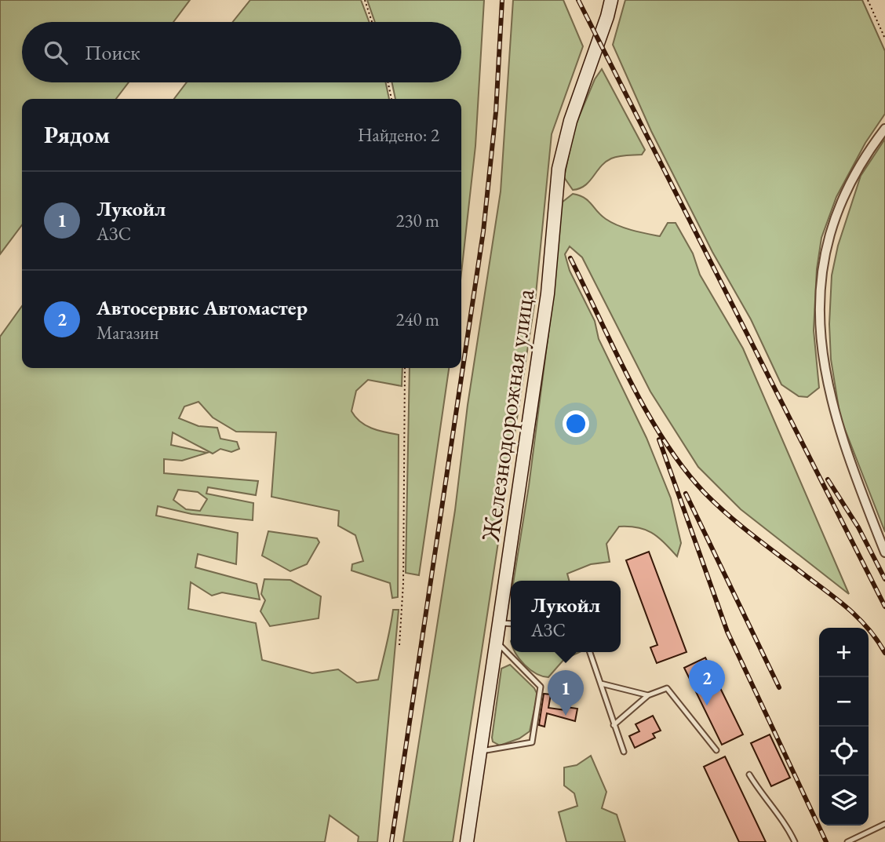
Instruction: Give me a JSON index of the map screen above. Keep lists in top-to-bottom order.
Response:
{
  "streets": {
    "main road": ["Железнодорожная улица"]
  },
  "page": {
    "search": "Поиск",
    "heading": ["Рядом", "Найдено: 2"],
    "list": [
      {
        "mark": "1",
        "name": "Лукойл",
        "note": "АЗС",
        "value": "230 m"
      },
      {
        "mark": "2",
        "name": "Автосервис Автомастер",
        "note": "Магазин",
        "value": "240 m"
      }
    ],
    "popup": ["Лукойл", "АЗС"],
    "map_buttons": ["+", "−"],
    "pins": ["2", "1"]
  }
}
